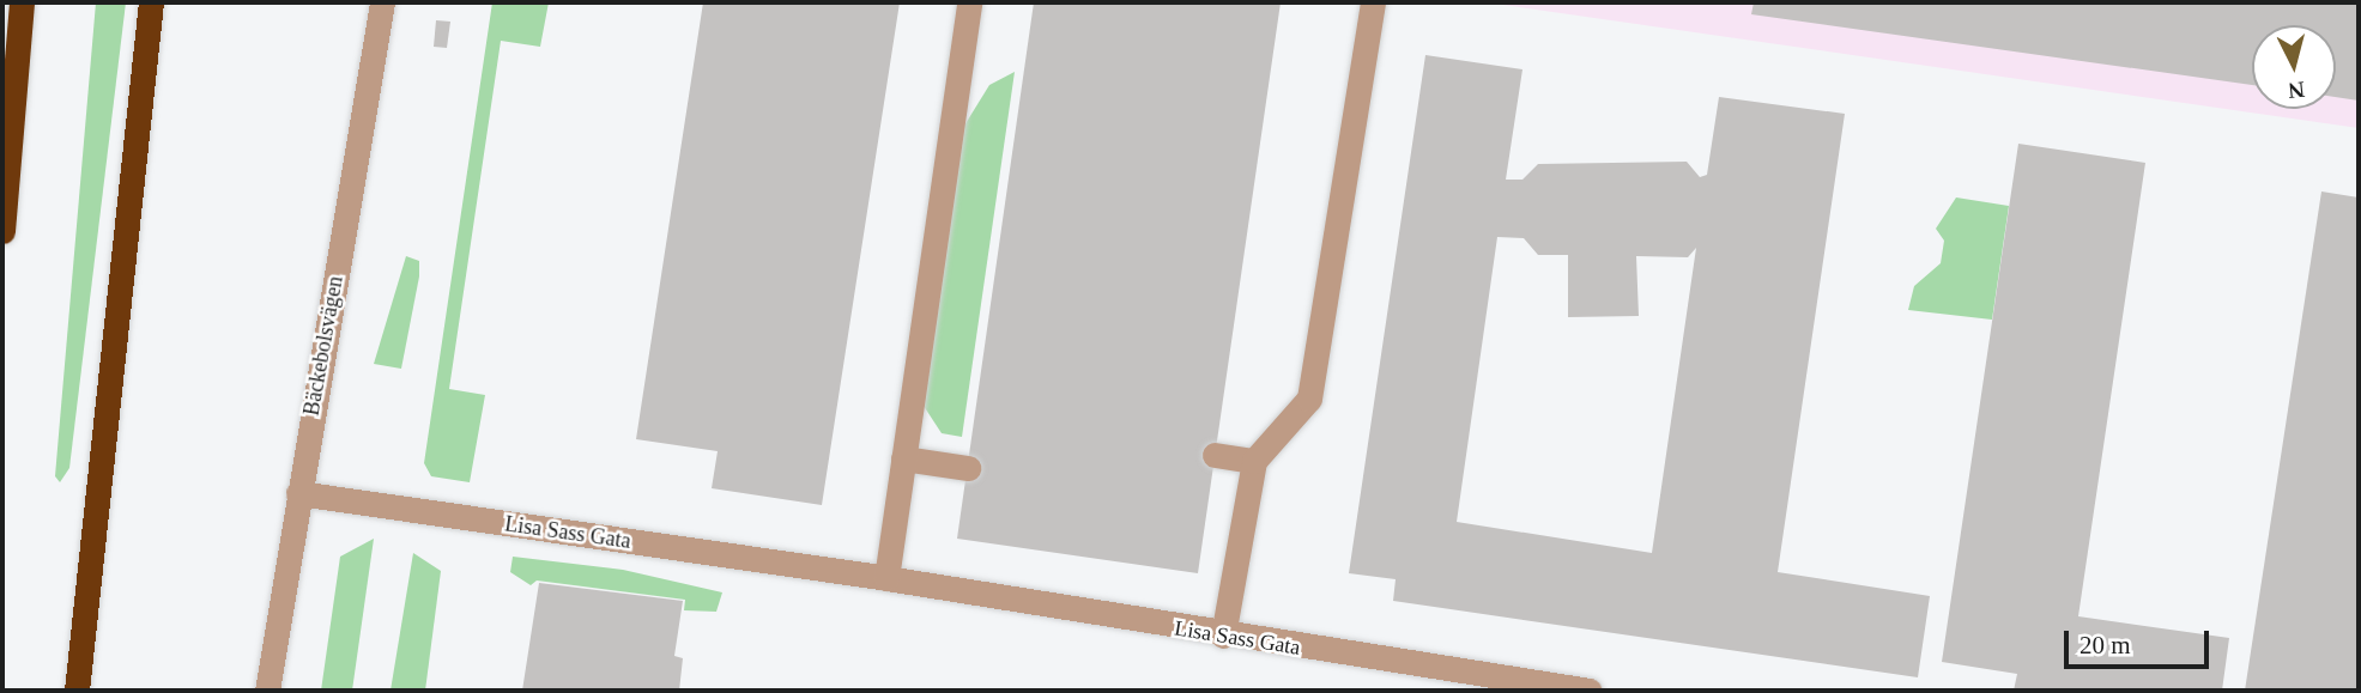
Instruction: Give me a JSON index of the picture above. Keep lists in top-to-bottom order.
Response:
{
  "streets": {
    "street": ["Bäckebolsvägen", "Lisa Sass Gata"]
  },
  "crossings": [
    ["Bäckebolsvägen", "Lisa Sass Gata"]
  ],
  "scale_bar": "20 m",
  "north": "bottom"
}
